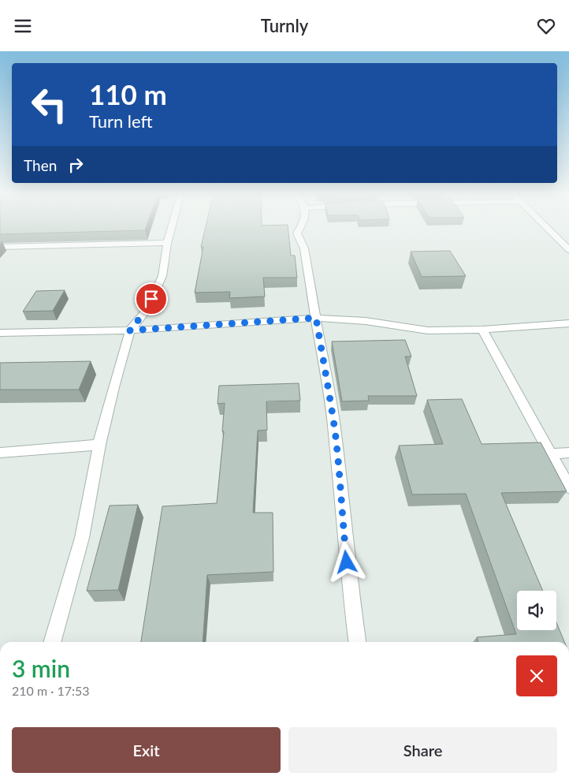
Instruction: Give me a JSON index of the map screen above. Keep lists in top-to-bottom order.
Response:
{
  "page": {
    "header": "Turnly",
    "turn": ["110 m", "Turn left"],
    "then": "Then",
    "heading": ["3 min", "210 m · 17:53"],
    "buttons": ["Exit", "Share"]
  }
}
